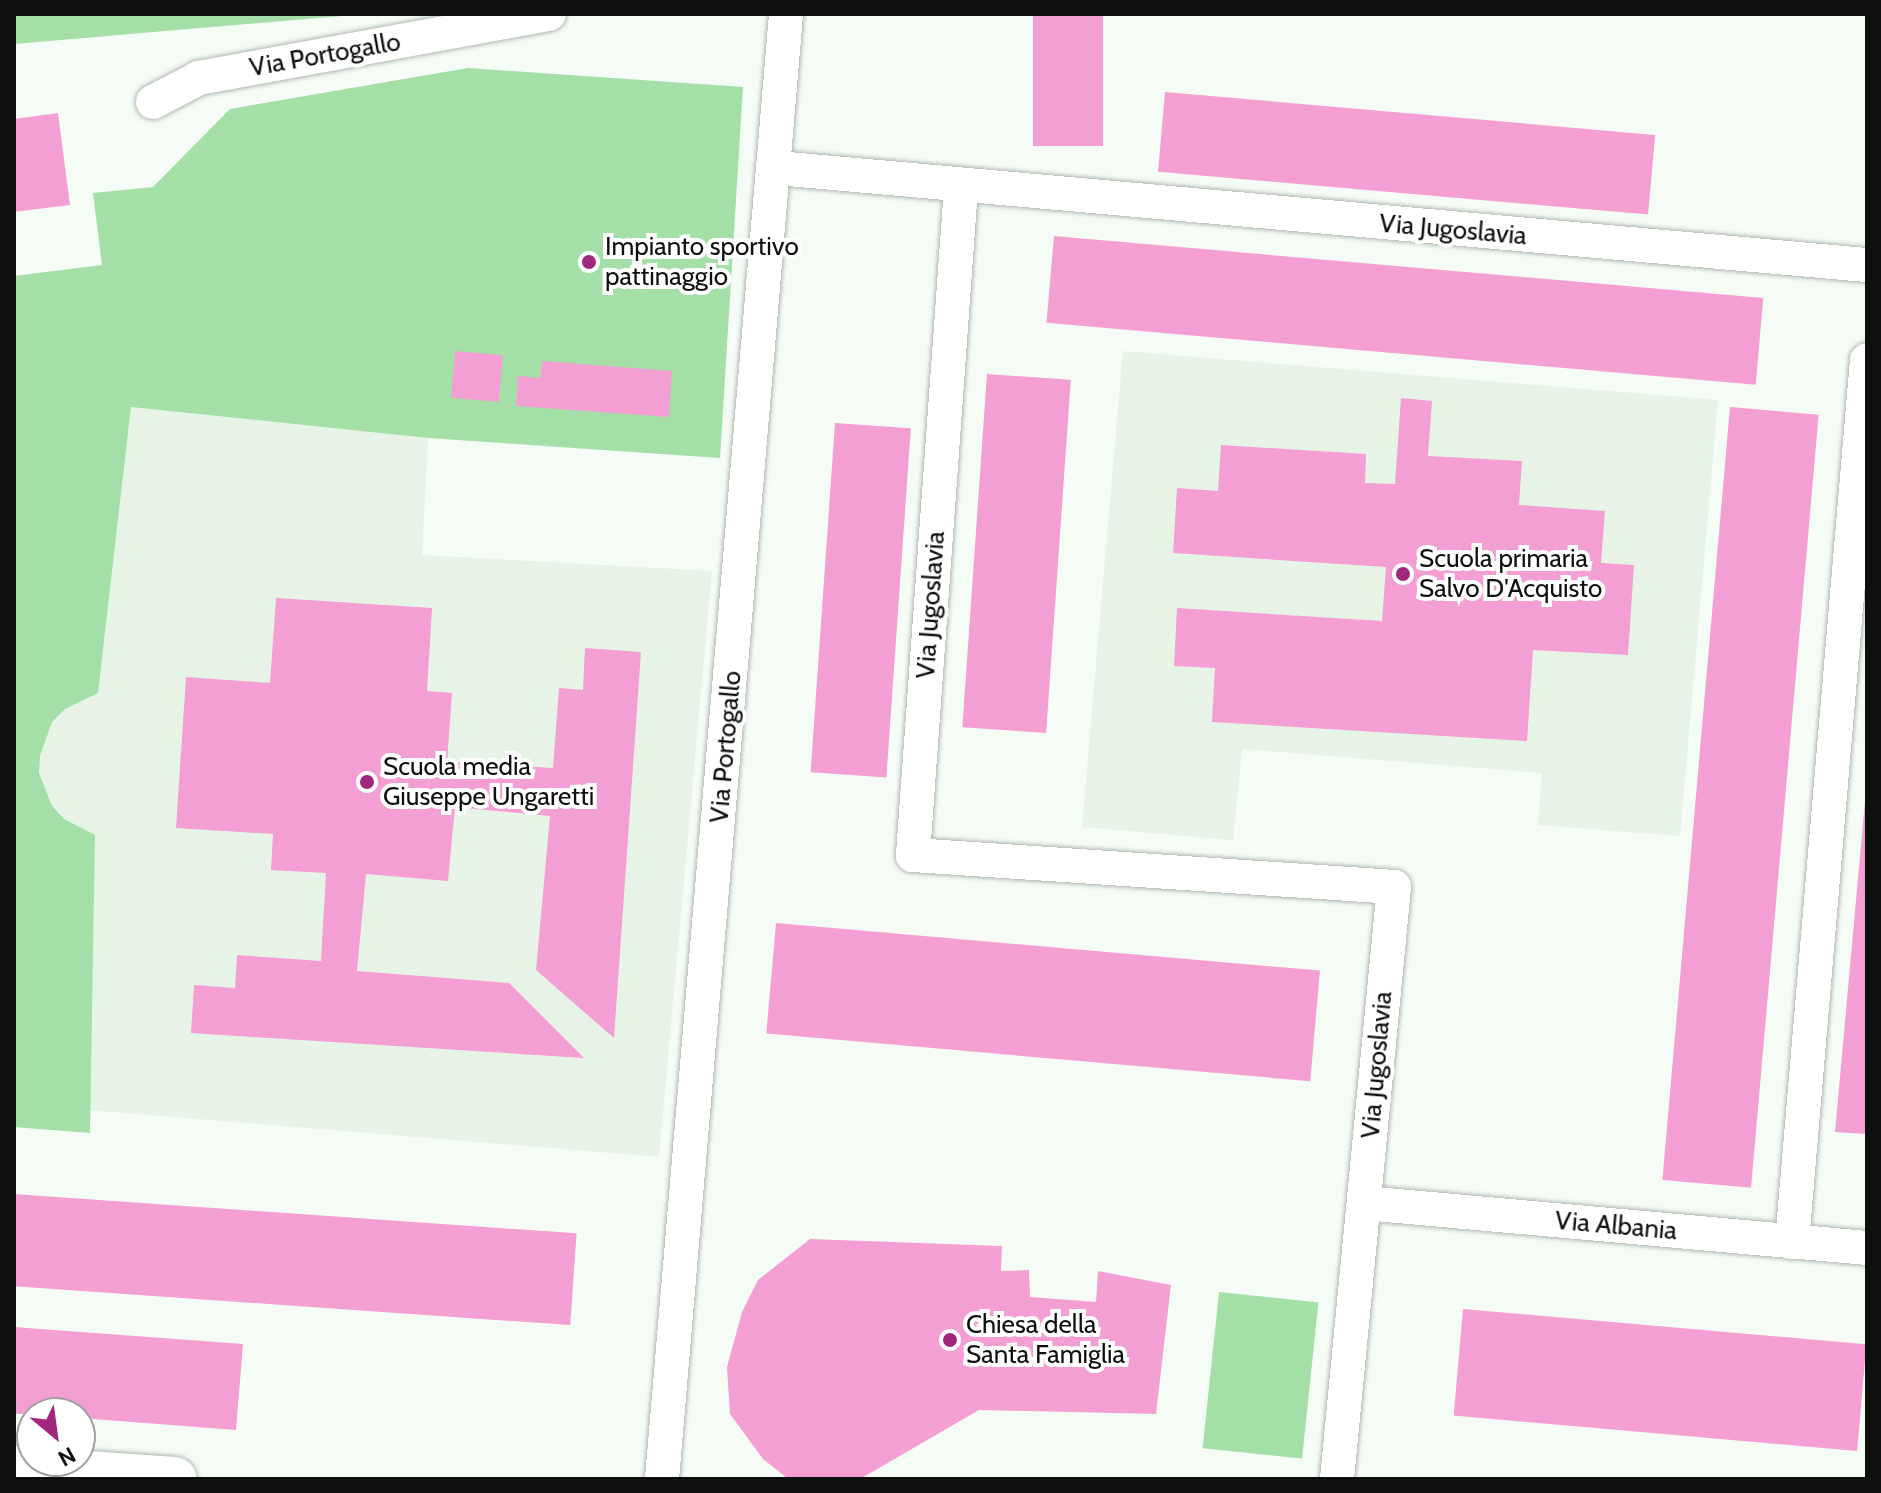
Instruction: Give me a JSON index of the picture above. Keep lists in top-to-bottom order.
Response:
{
  "streets": {
    "street": ["Via Portogallo", "Via Jugoslavia", "Via Albania"]
  },
  "crossings": [
    ["Via Jugoslavia", "Via Albania"]
  ],
  "places": [
    "Impianto sportivo pattinaggio",
    "Scuola primaria Salvo D'Acquisto",
    "Scuola media Giuseppe Ungaretti",
    "Chiesa della Santa Famiglia"
  ],
  "north": "bottom right"
}
